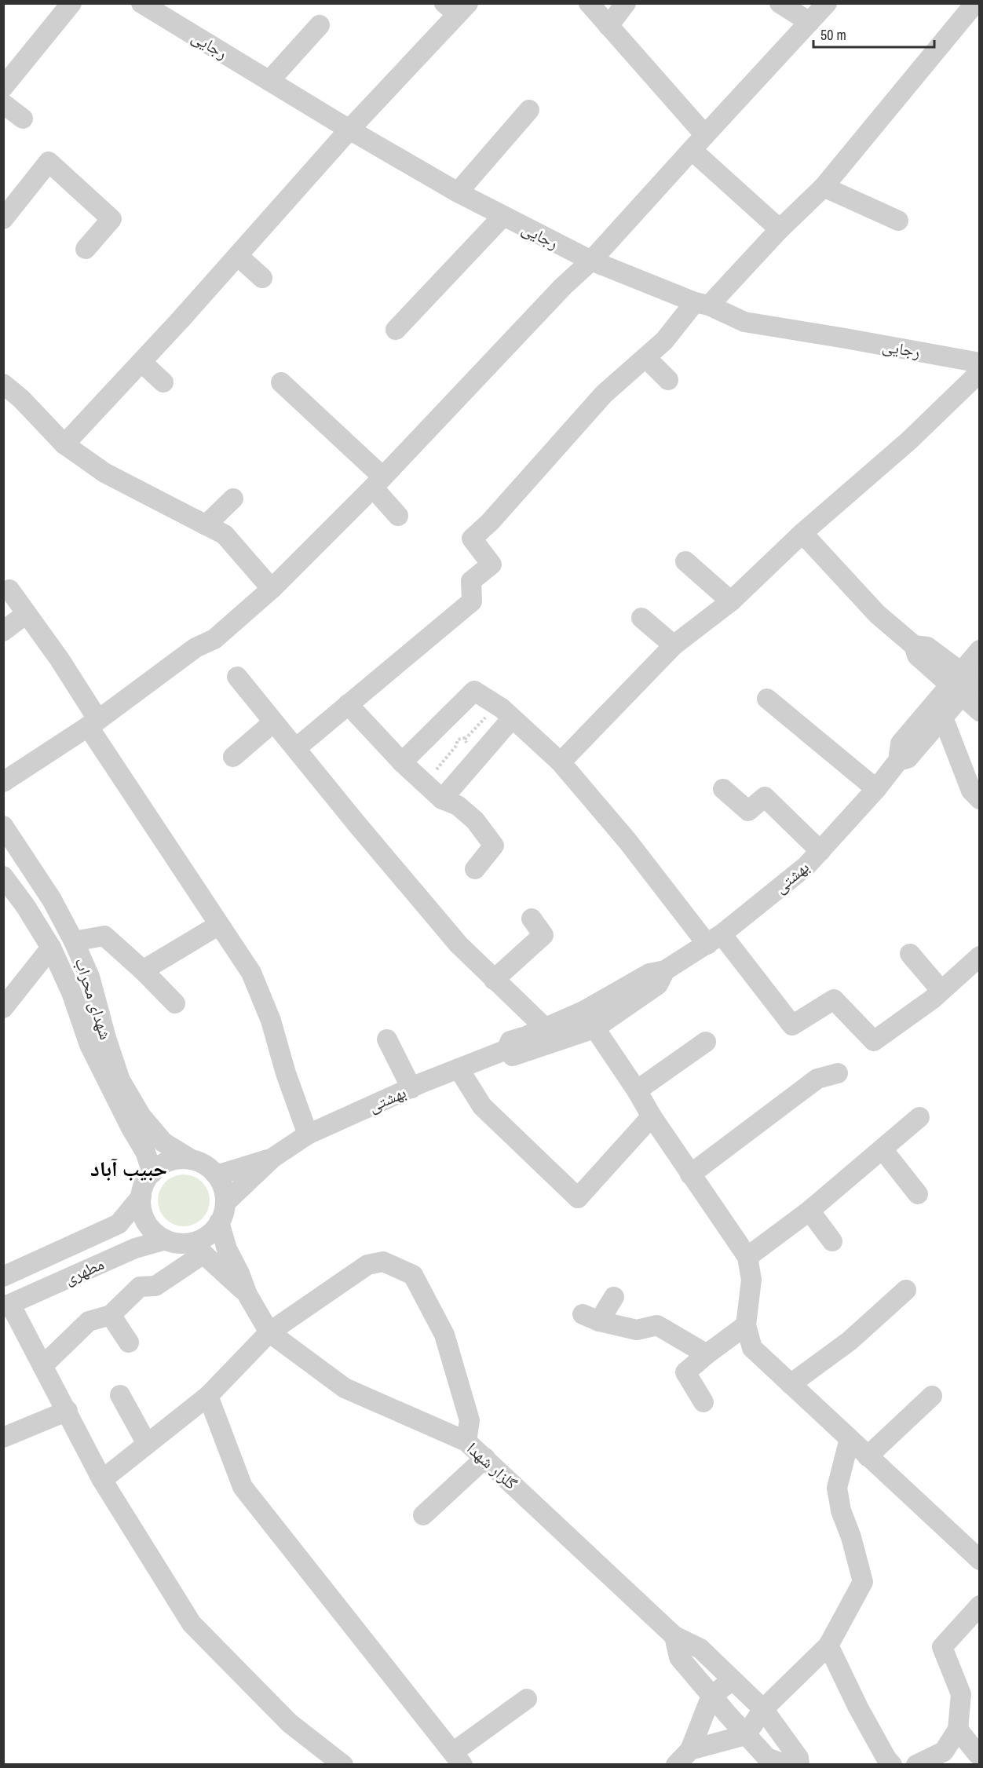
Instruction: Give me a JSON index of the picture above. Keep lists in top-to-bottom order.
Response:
{
  "streets": {
    "street": [
      "رجایی",
      "بهشتی",
      "شهدای محراب",
      "مطهری",
      "گلزار شهدا"
    ]
  },
  "crossings": [
    ["شهدای محراب", "مطهری"]
  ],
  "districts": ["حبیب آباد"],
  "scale_bar": "50 m"
}
